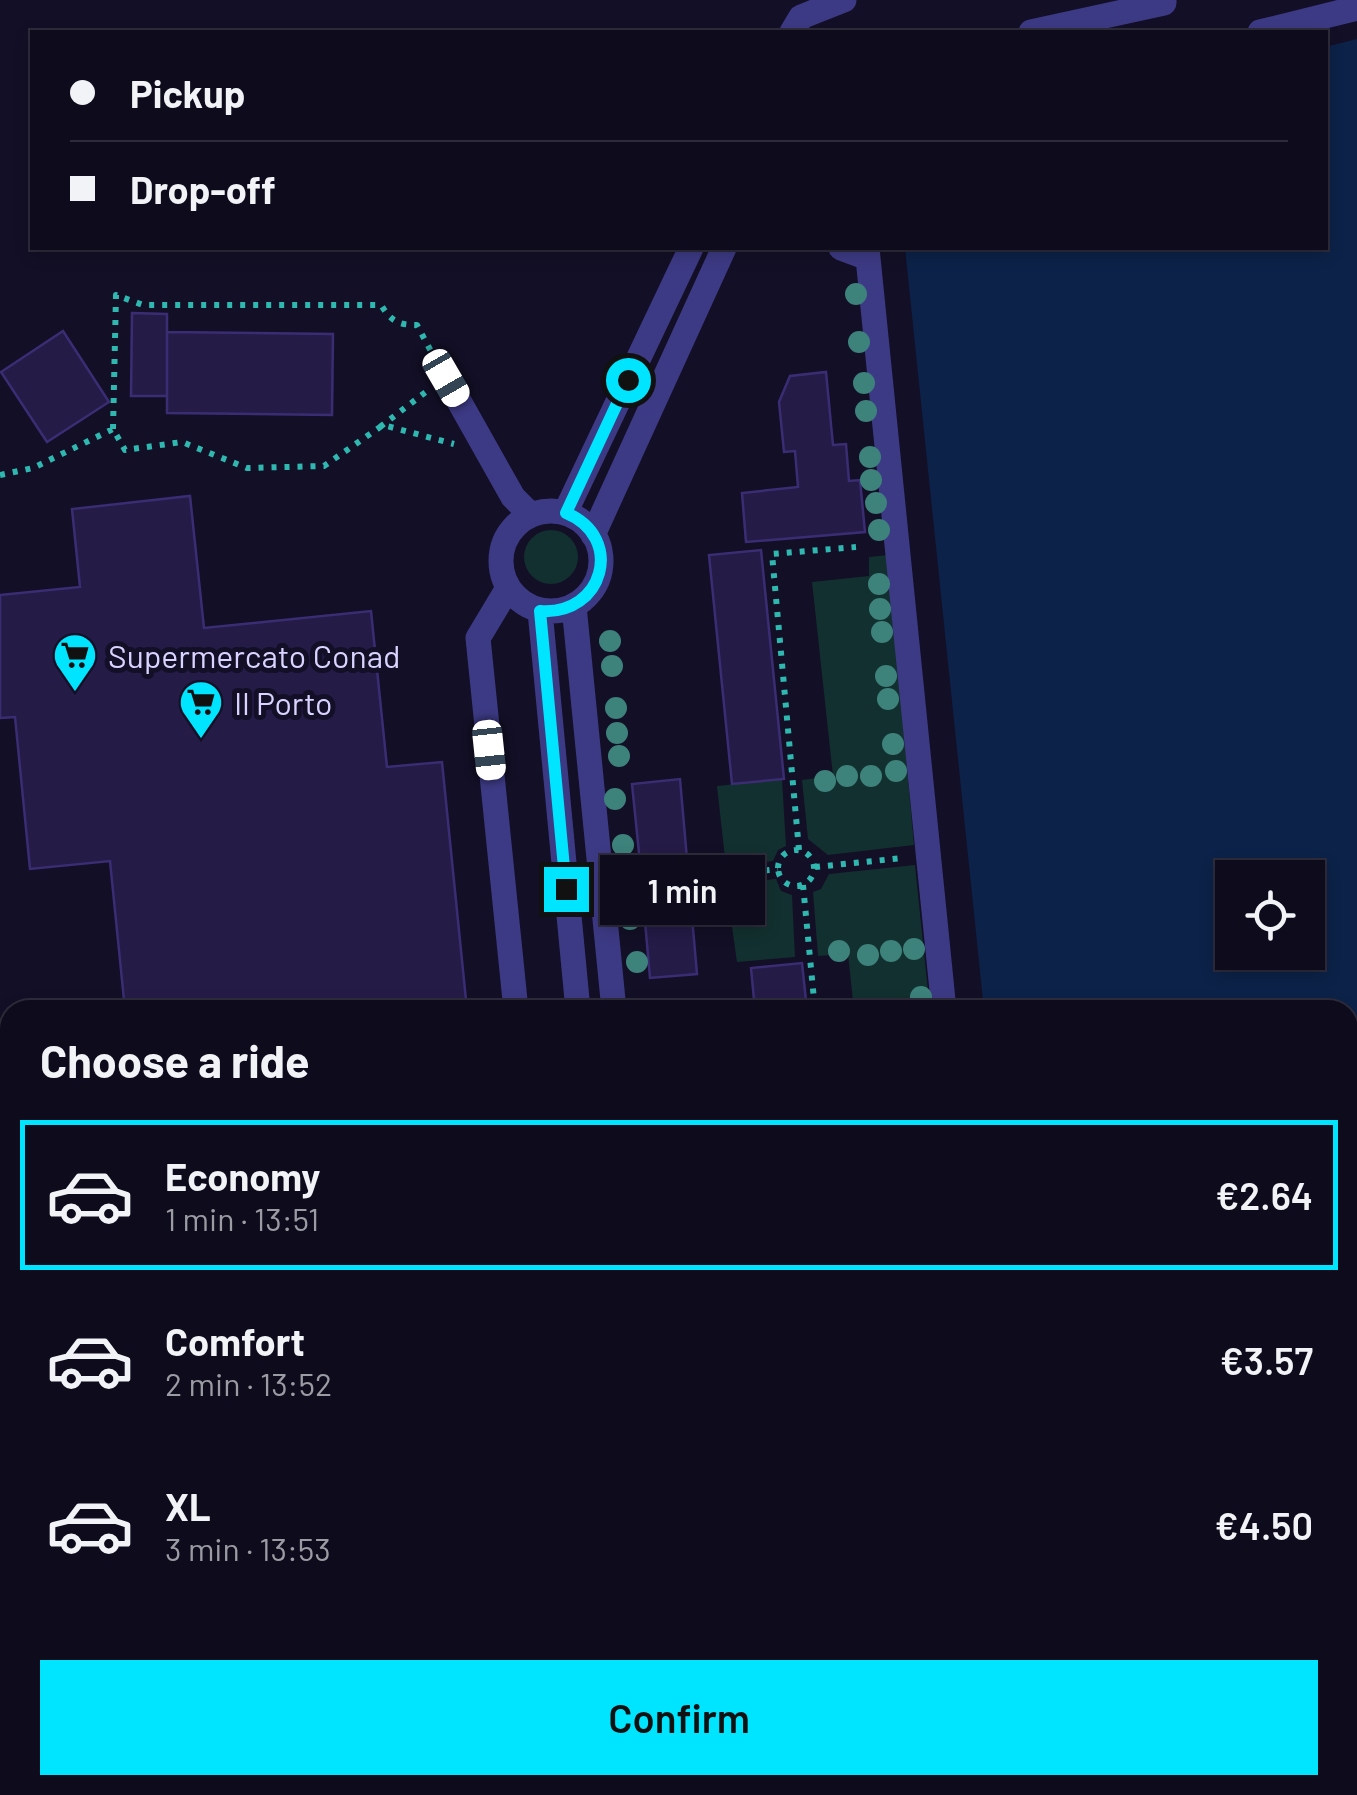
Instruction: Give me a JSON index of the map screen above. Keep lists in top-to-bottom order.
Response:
{
  "places": {
    "supermarket": ["Supermercato Conad", "Il Porto"]
  },
  "page": {
    "banner": ["Pickup", "Drop-off"],
    "bubble": "1 min",
    "heading": "Choose a ride",
    "list": [
      {
        "name": "Economy",
        "note": "1 min · 13:51",
        "value": "€2.64"
      },
      {
        "name": "Comfort",
        "note": "2 min · 13:52",
        "value": "€3.57"
      },
      {
        "name": "XL",
        "note": "3 min · 13:53",
        "value": "€4.50"
      }
    ],
    "buttons": "Confirm"
  }
}
